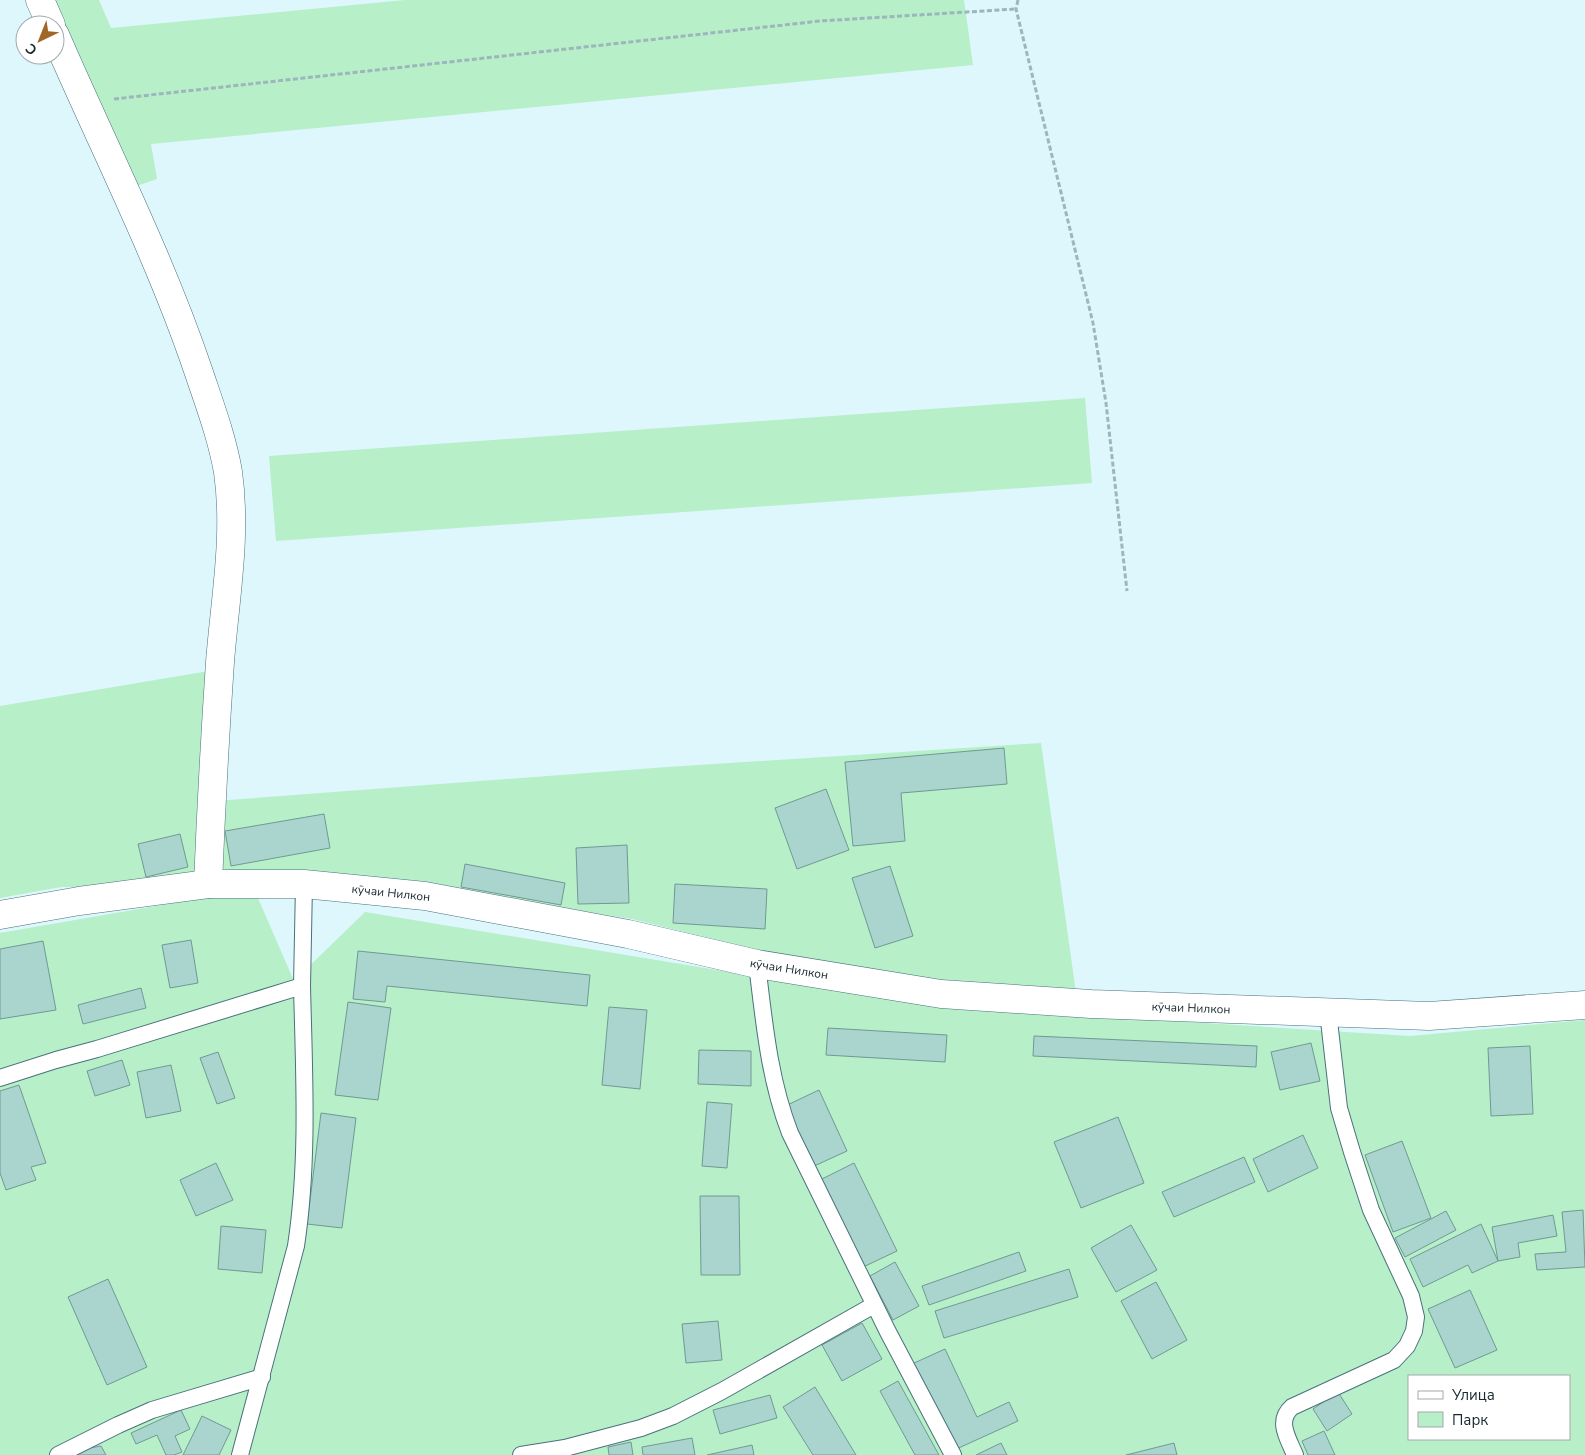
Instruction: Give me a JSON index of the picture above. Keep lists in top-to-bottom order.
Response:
{
  "streets": {
    "street": ["кӯчаи Нилкон"]
  },
  "legend": ["Улица", "Парк"],
  "north": "bottom left"
}
